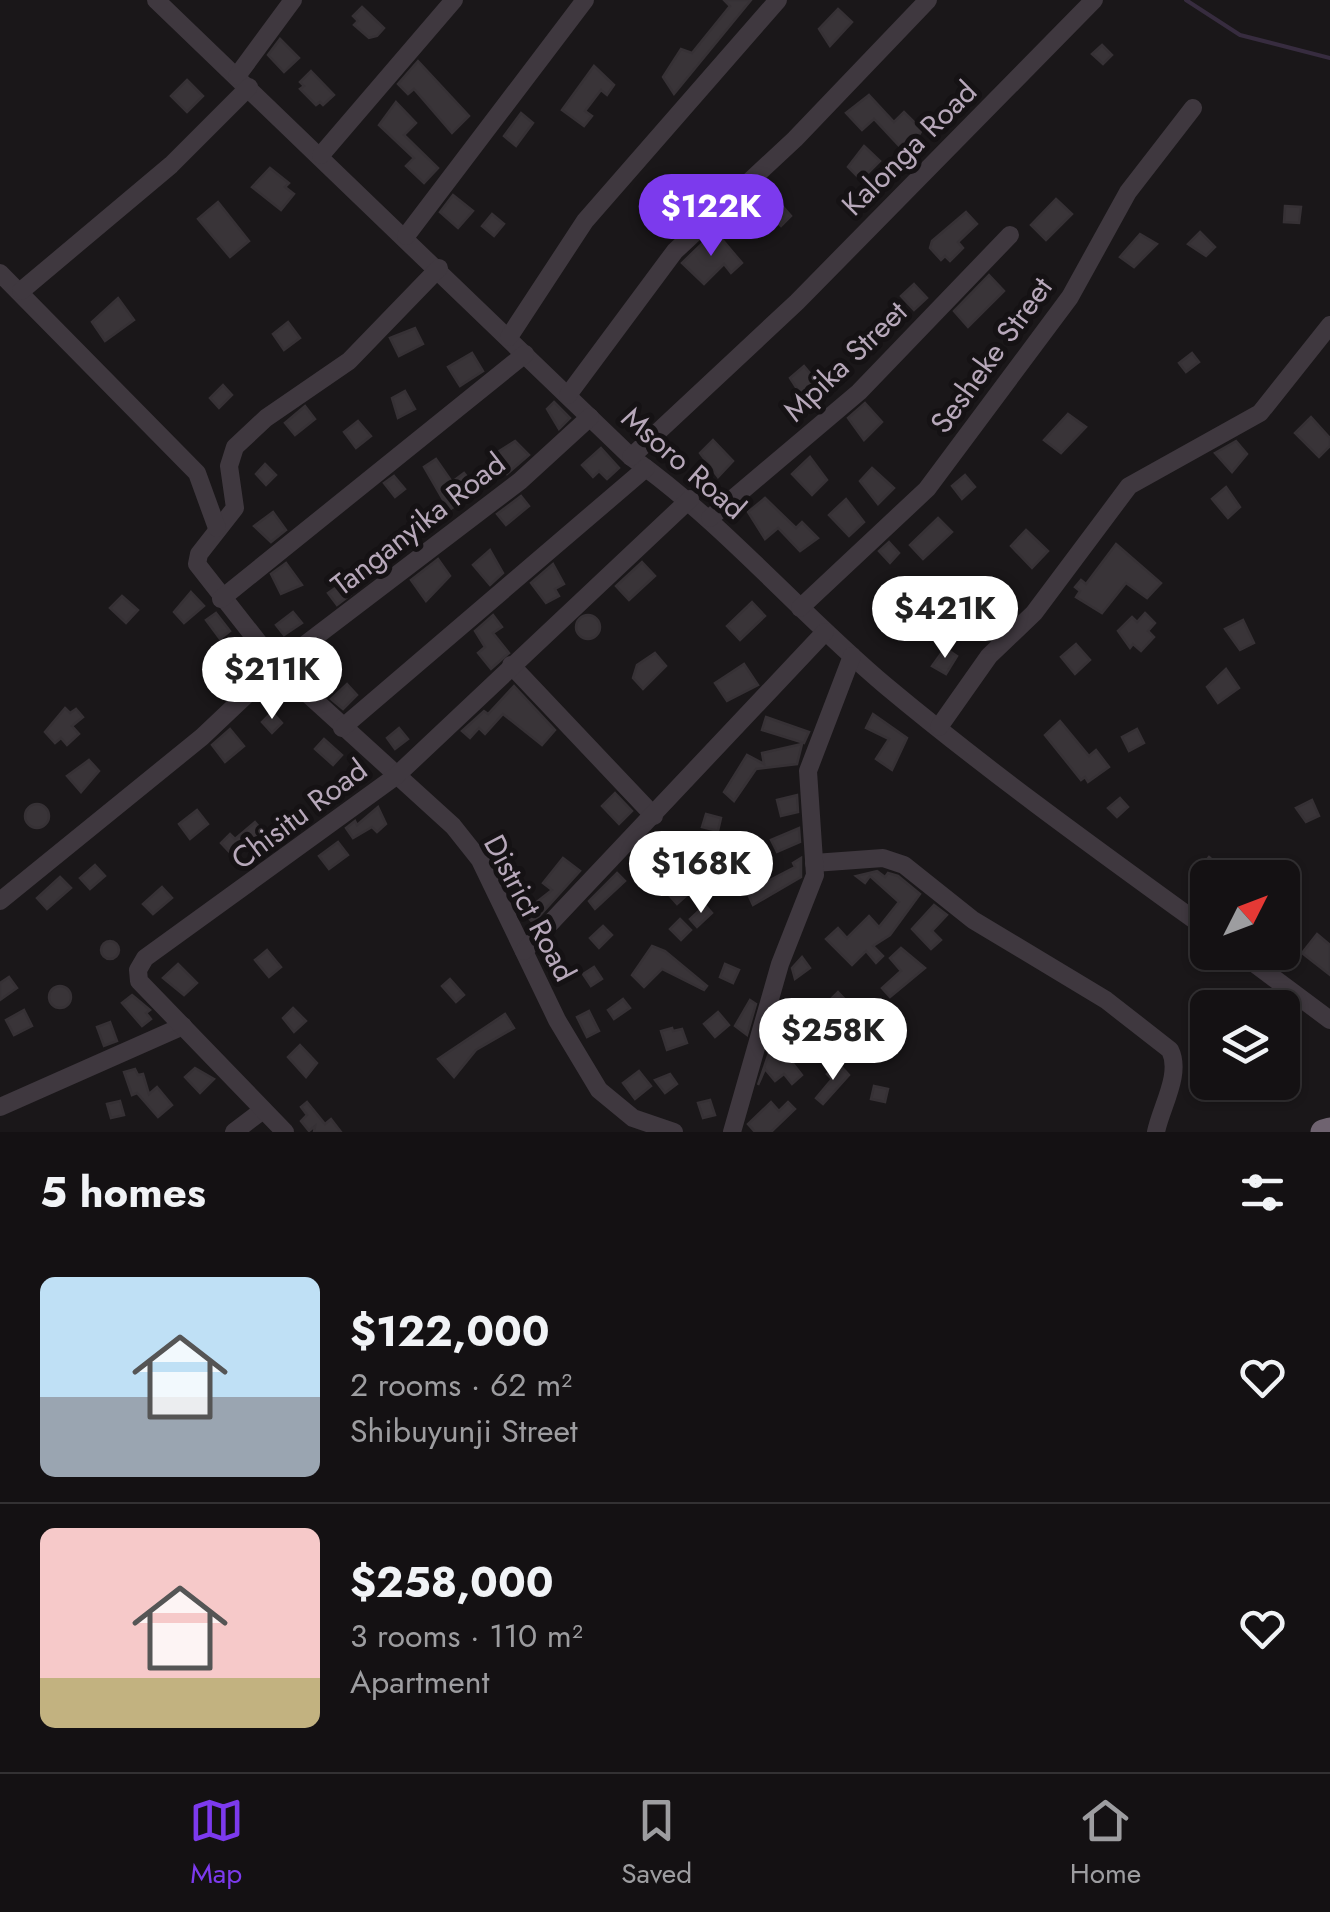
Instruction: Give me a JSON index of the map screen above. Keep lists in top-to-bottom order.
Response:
{
  "streets": {
    "street": [
      "Kalonga Road",
      "Sesheke Street",
      "Mpika Street",
      "Msoro Road",
      "Tanganyika Road",
      "Chisitu Road",
      "District Road"
    ]
  },
  "crossings": [
    ["Kalonga Road", "Msoro Road"],
    ["Kalonga Road", "District Road"],
    ["Sesheke Street", "Msoro Road"],
    ["Mpika Street", "Msoro Road"],
    ["Msoro Road", "Tanganyika Road"],
    ["Msoro Road", "Chisitu Road"],
    ["Tanganyika Road", "District Road"],
    ["Chisitu Road", "District Road"]
  ],
  "north": "top right",
  "page": {
    "price": [
      "$122K",
      "$421K",
      "$211K",
      "$168K",
      "$258K"
    ],
    "heading": "5 homes",
    "list": [
      {
        "name": "$122,000",
        "note": "2 rooms · 62 m² · Shibuyunji Street"
      },
      {
        "name": "$258,000",
        "note": "3 rooms · 110 m² · Apartment"
      }
    ],
    "tabs": ["Map", "Saved", "Home"]
  }
}
